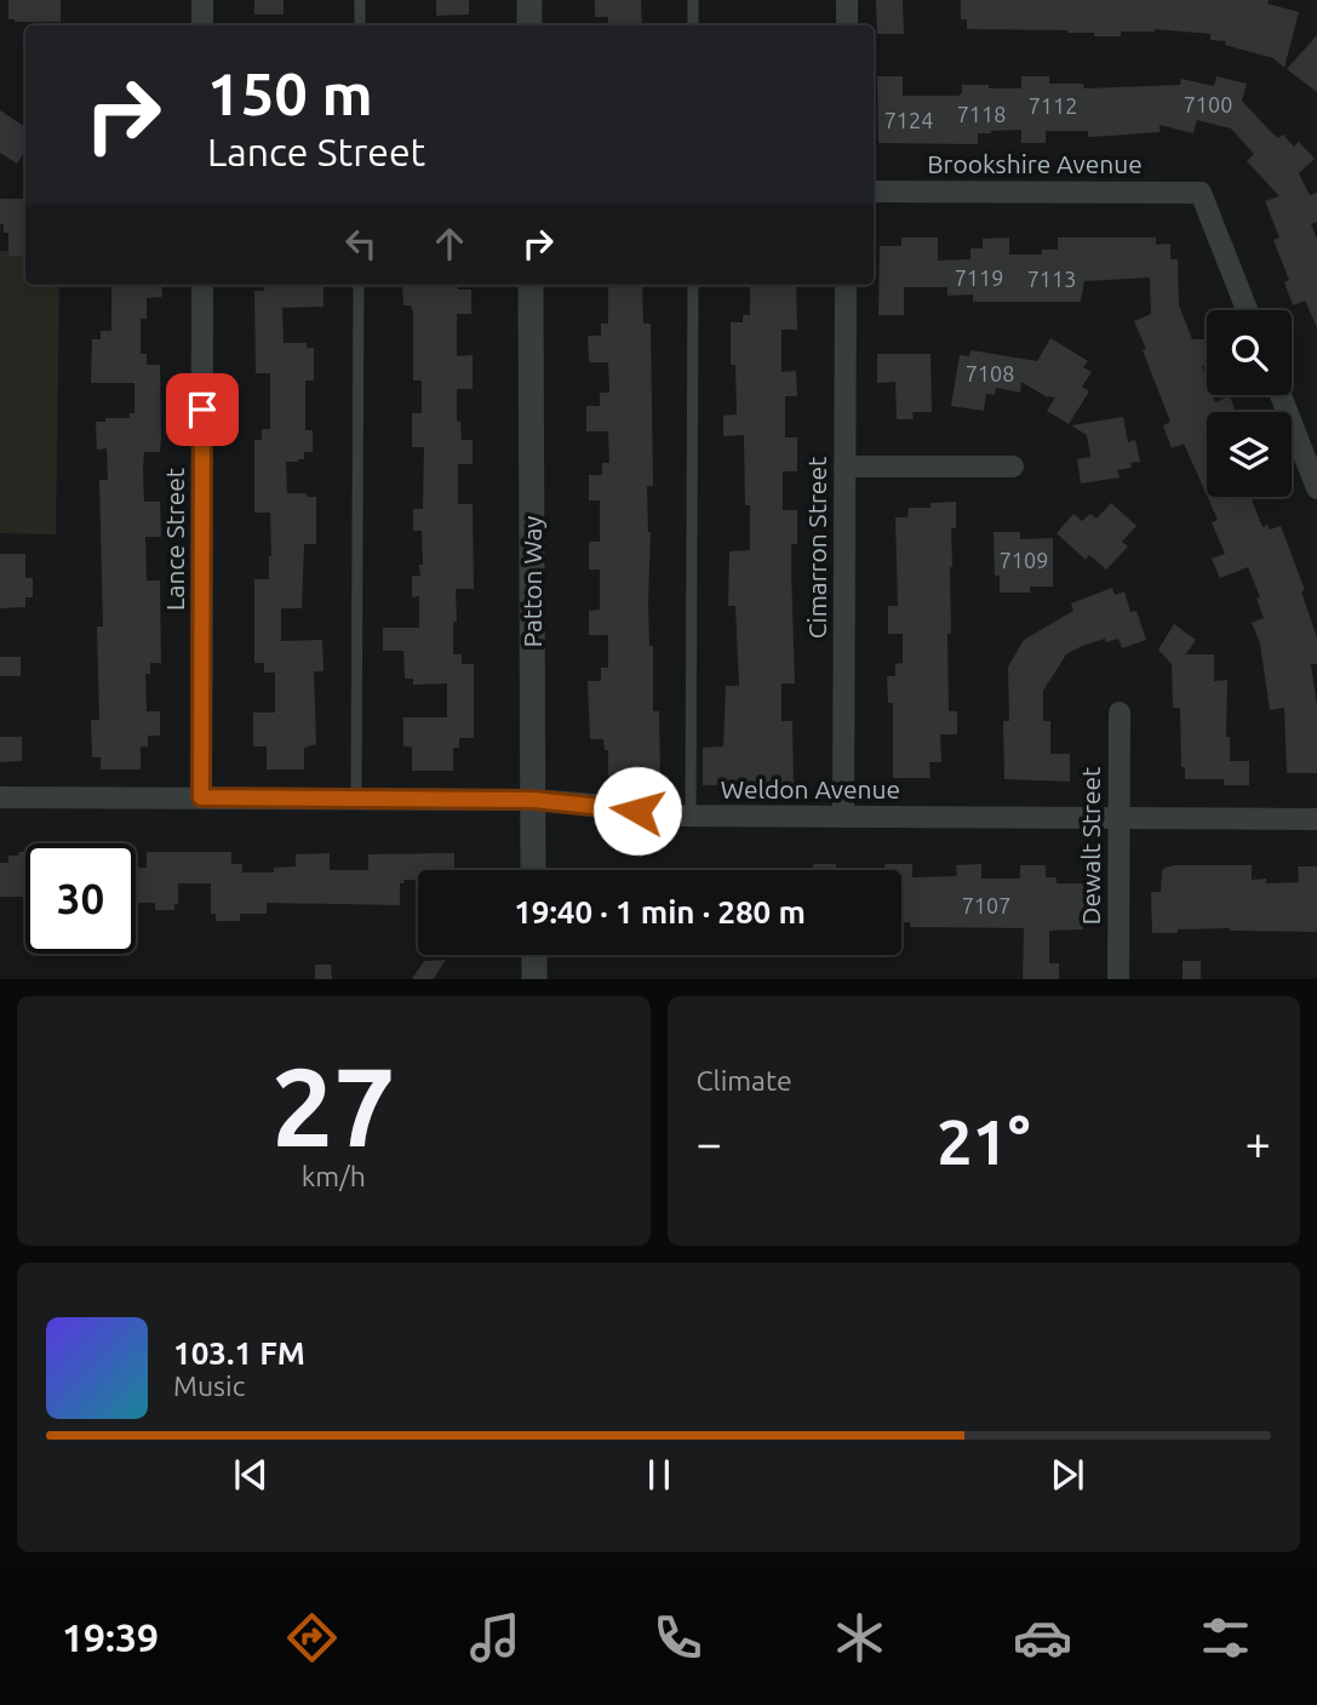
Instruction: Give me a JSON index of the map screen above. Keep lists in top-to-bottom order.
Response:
{
  "streets": {
    "street": [
      "Brookshire Avenue",
      "Lance Street",
      "Cimarron Street",
      "Patton Way",
      "Weldon Avenue",
      "Dewalt Street"
    ]
  },
  "crossings": [
    ["Lance Street", "Weldon Avenue"],
    ["Cimarron Street", "Weldon Avenue"],
    ["Patton Way", "Weldon Avenue"],
    ["Weldon Avenue", "Dewalt Street"]
  ],
  "house_numbers": [
    "7100",
    "7112",
    "7118",
    "7124",
    "7119",
    "7113",
    "7108",
    "7109",
    "7107"
  ],
  "page": {
    "turn": ["150 m", "Lance Street"],
    "limit": "30",
    "trip": "19:40 · 1 min · 280 m",
    "tile": [
      ["27", "km/h"],
      "Climate"
    ],
    "heat": ["−", "21°", "+"],
    "song": ["103.1 FM", "Music"],
    "tabs": "19:39"
  }
}
